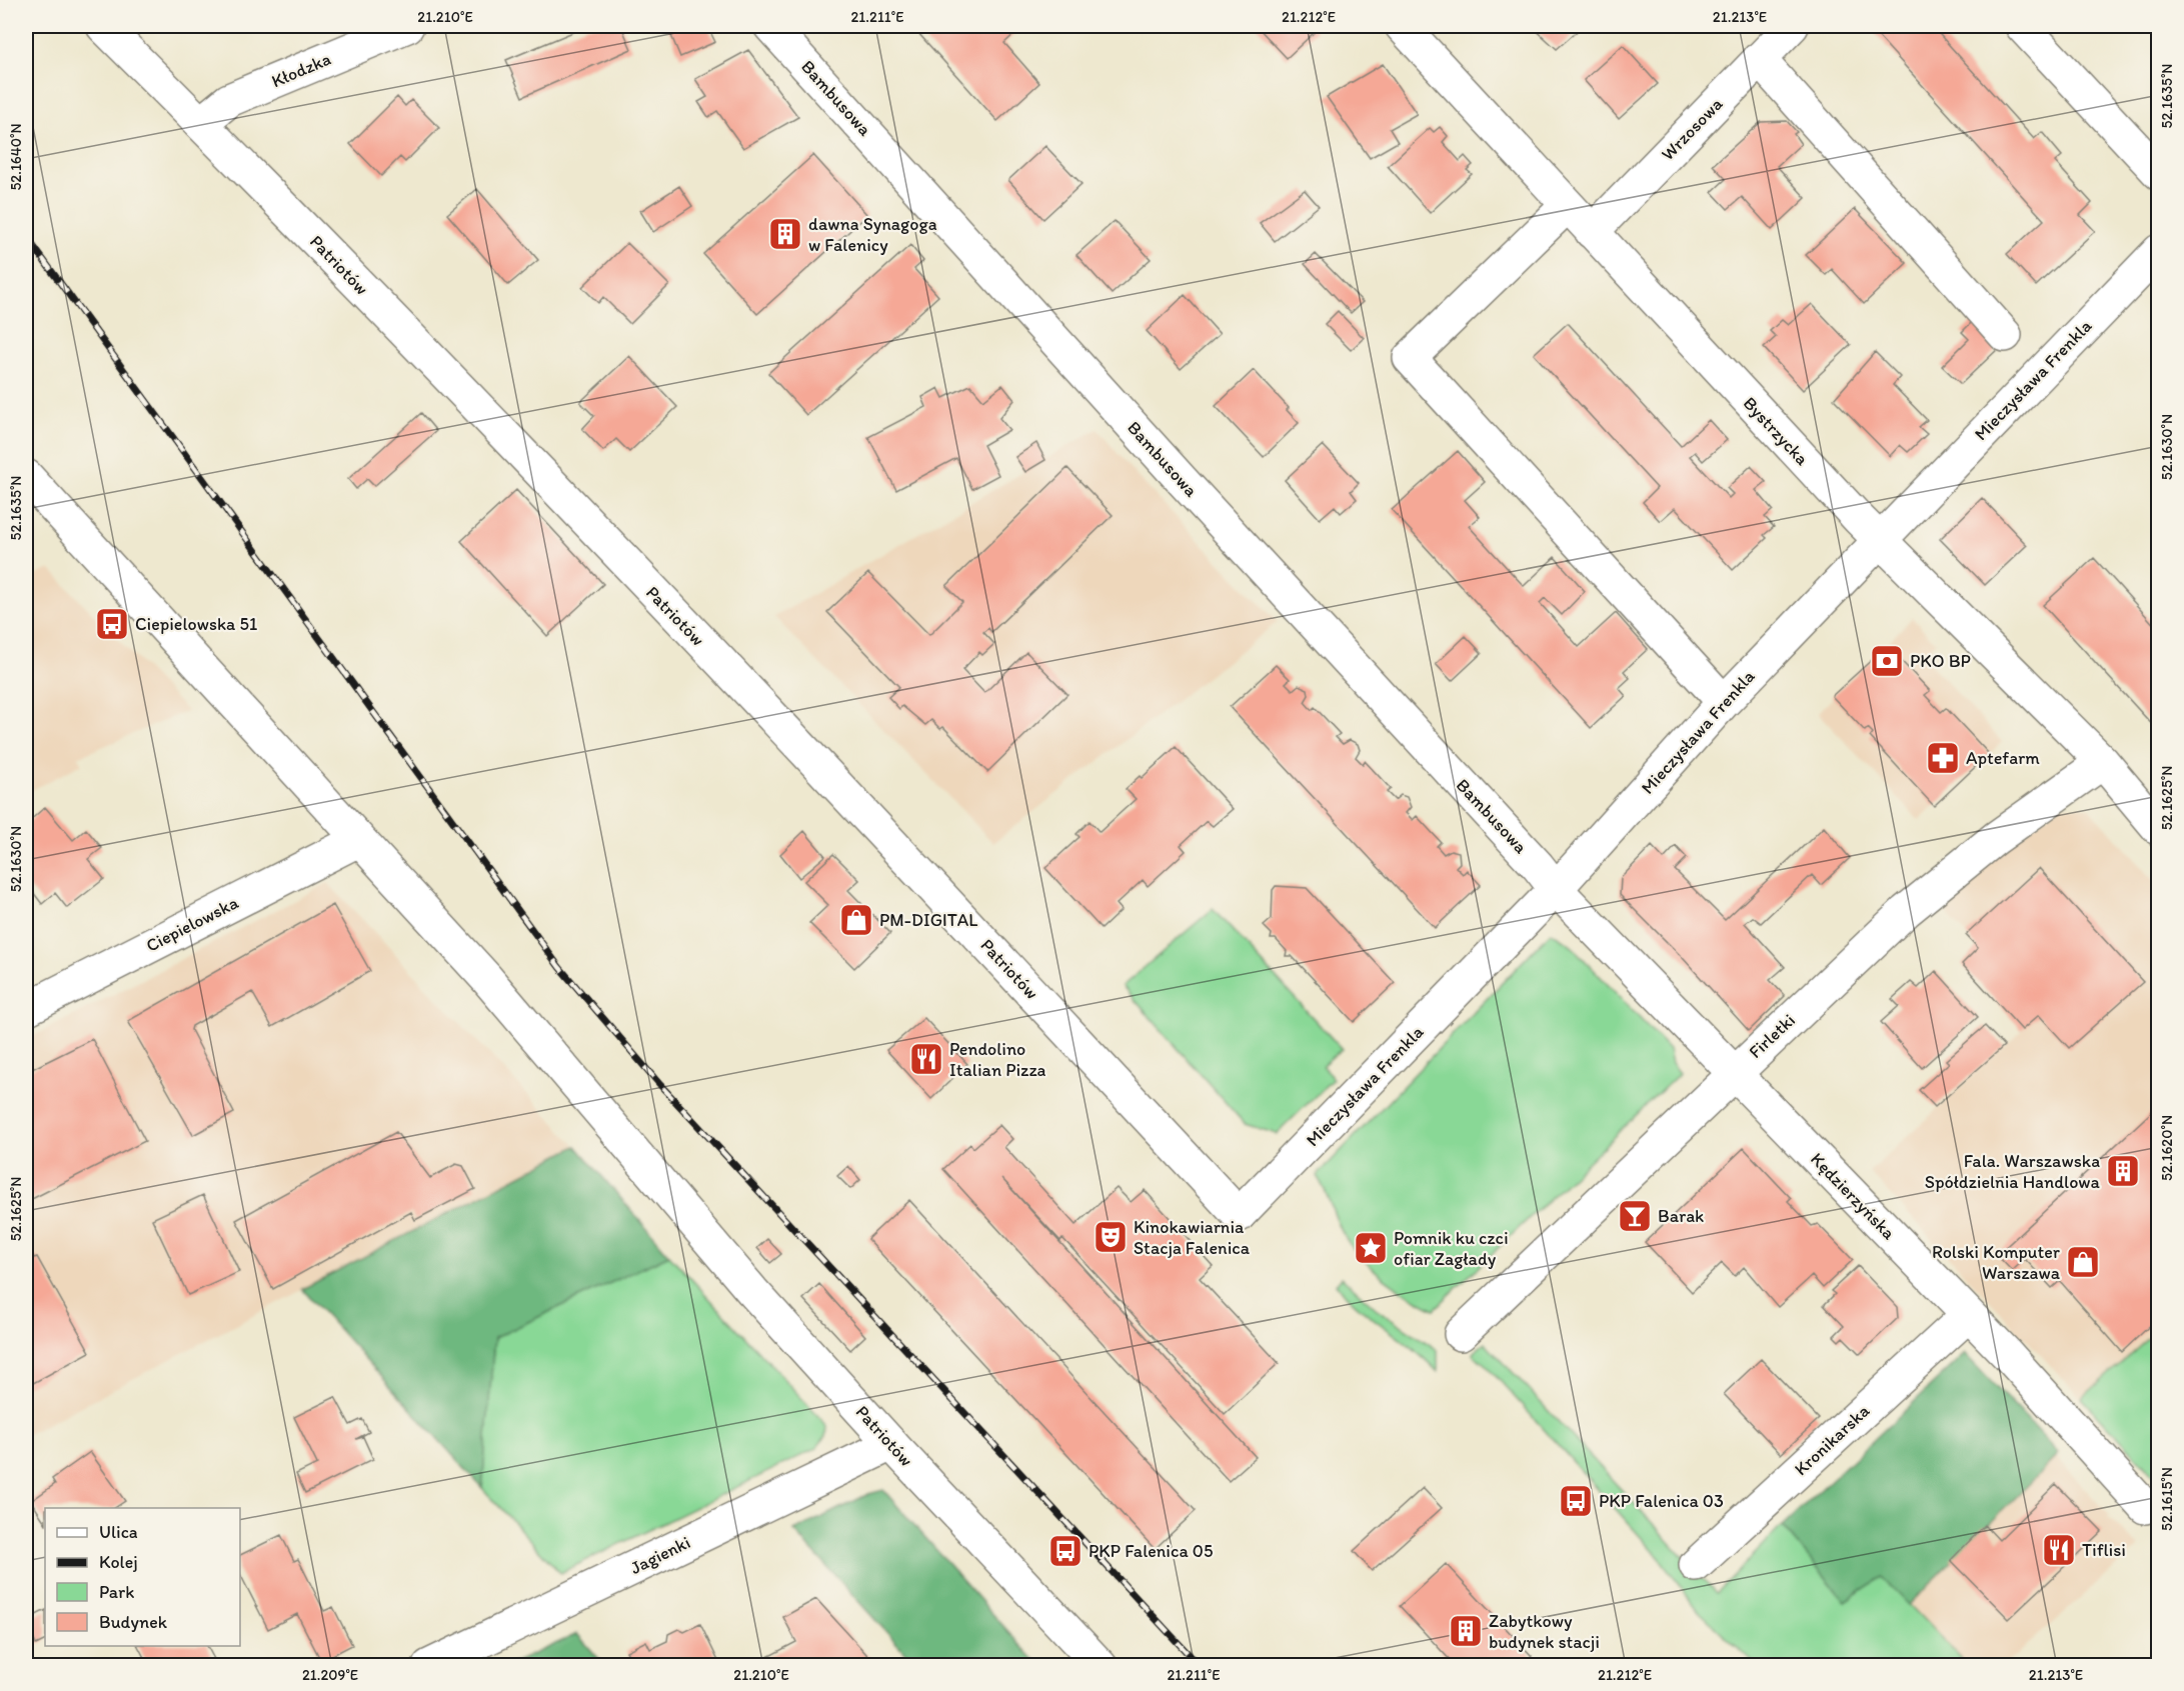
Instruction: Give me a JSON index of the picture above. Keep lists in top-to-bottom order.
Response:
{
  "streets": {
    "street": [
      "Kłodzka",
      "Bambusowa",
      "Wrzosowa",
      "Patriotów",
      "Mieczysława Frenkla",
      "Bystrzycka",
      "Ciepielowska",
      "Firletki",
      "Kędzierzyńska",
      "Kronikarska",
      "Jagienki"
    ]
  },
  "crossings": [
    ["Kłodzka", "Patriotów"],
    ["Bambusowa", "Mieczysława Frenkla"],
    ["Bambusowa", "Kędzierzyńska"],
    ["Wrzosowa", "Bystrzycka"],
    ["Patriotów", "Mieczysława Frenkla"],
    ["Patriotów", "Ciepielowska"],
    ["Patriotów", "Jagienki"],
    ["Mieczysława Frenkla", "Bystrzycka"],
    ["Mieczysława Frenkla", "Kędzierzyńska"],
    ["Bystrzycka", "Firletki"],
    ["Firletki", "Kędzierzyńska"],
    ["Kędzierzyńska", "Kronikarska"]
  ],
  "places": {
    "building": ["dawna Synagoga w Falenicy", "Fala. Warszawska Spółdzielnia Handlowa", "Zabytkowy budynek stacji"],
    "bus stop": ["Ciepielowska 51", "PKP Falenica 03", "PKP Falenica 05"],
    "bank": ["PKO BP"],
    "pharmacy": ["Aptefarm"],
    "shop": ["PM-DIGITAL", "Rolski Komputer Warszawa"],
    "restaurant": ["Pendolino Italian Pizza", "Tiflisi"],
    "bar": ["Barak"],
    "theatre": ["Kinokawiarnia Stacja Falenica"],
    "place": ["Pomnik ku czci ofiar Zagłady"]
  },
  "legend": [
    "Ulica",
    "Kolej",
    "Park",
    "Budynek"
  ],
  "coordinates": [
    "21.210°E",
    "21.211°E",
    "21.212°E",
    "21.213°E",
    "52.1635°N",
    "52.1640°N",
    "52.1630°N",
    "52.1625°N",
    "52.1620°N",
    "52.1615°N",
    "21.209°E"
  ]
}
